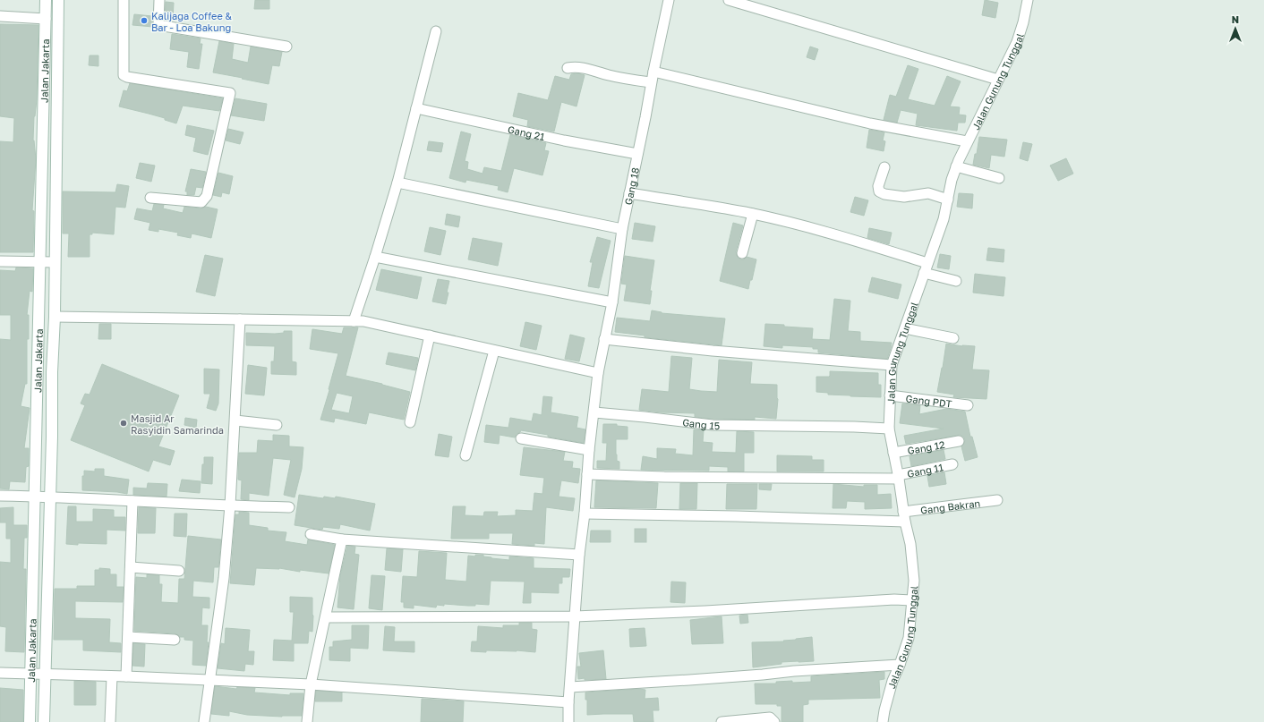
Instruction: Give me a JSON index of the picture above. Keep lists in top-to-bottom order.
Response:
{
  "streets": {
    "main road": ["Jalan Jakarta"],
    "street": [
      "Jalan Gunung Tunggal",
      "Gang 21",
      "Gang 18",
      "Gang PDT",
      "Gang 15",
      "Gang 12",
      "Gang 11",
      "Gang Bakran"
    ]
  },
  "crossings": [
    ["Jalan Gunung Tunggal", "Gang PDT"],
    ["Jalan Gunung Tunggal", "Gang 15"],
    ["Jalan Gunung Tunggal", "Gang 12"],
    ["Jalan Gunung Tunggal", "Gang 11"],
    ["Jalan Gunung Tunggal", "Gang Bakran"],
    ["Gang 21", "Gang 18"],
    ["Gang 18", "Gang 15"],
    ["Gang 18", "Gang 11"],
    ["Gang 18", "Gang Bakran"]
  ],
  "places": ["Kalijaga Coffee & Bar - Loa Bakung", "Masjid Ar Rasyidin Samarinda"],
  "north": "top"
}
